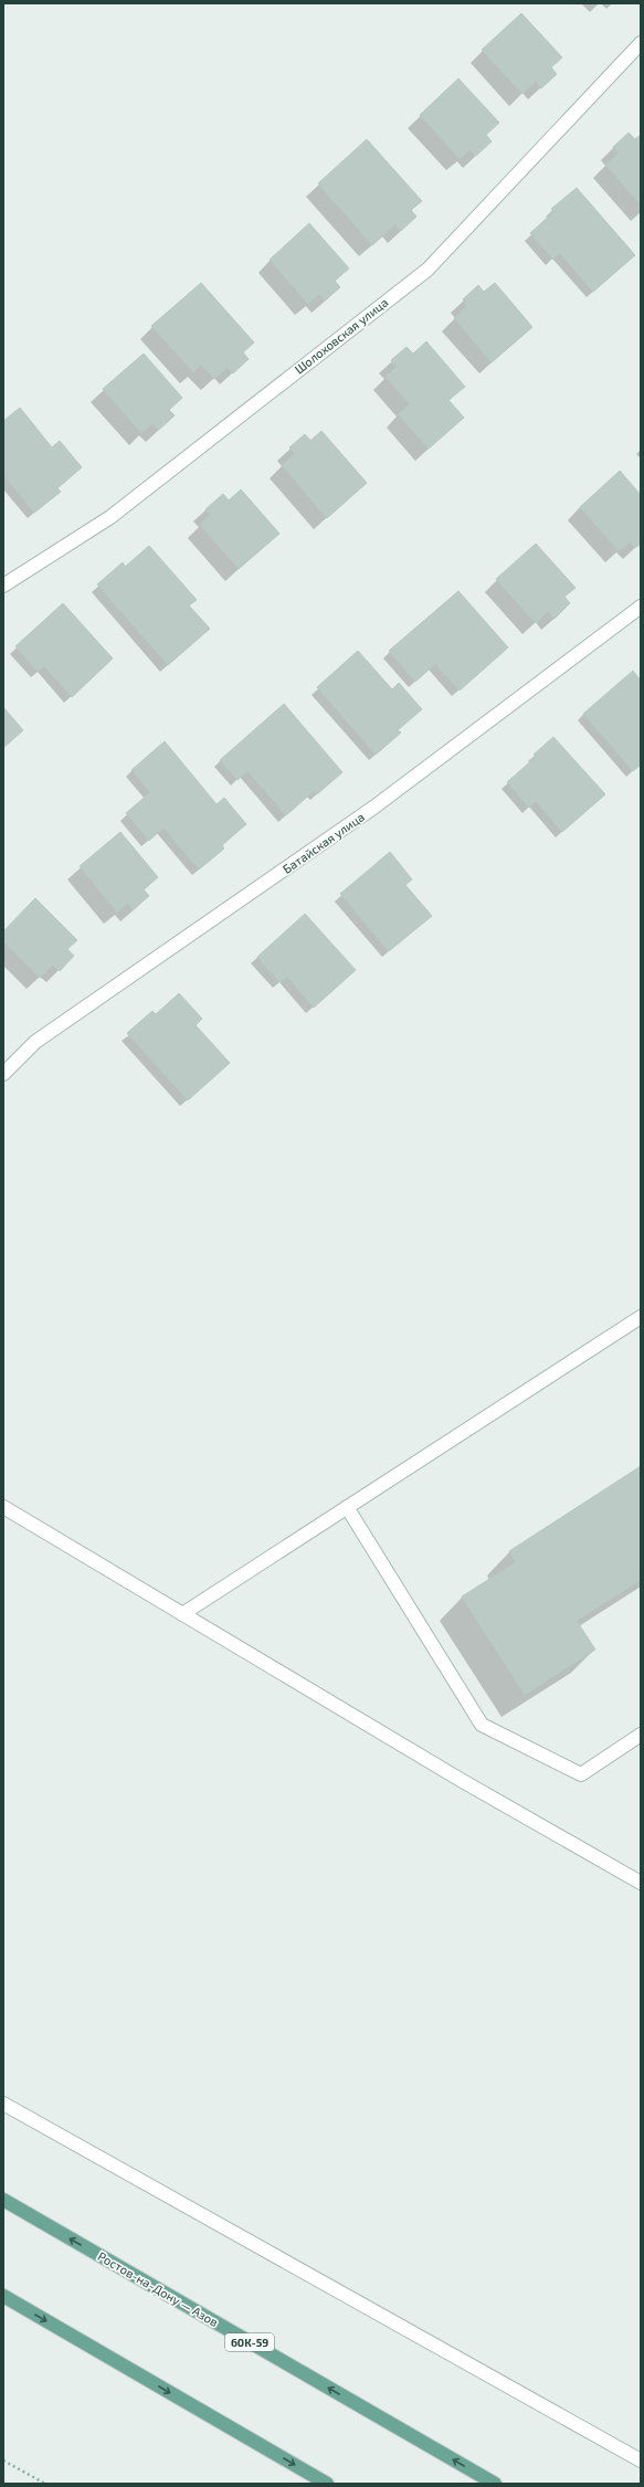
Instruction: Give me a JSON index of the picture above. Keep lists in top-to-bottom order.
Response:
{
  "streets": {
    "main road": ["Ростов-на-Дону — Азов", "60К-59"],
    "street": ["Шолоховская улица", "Батайская улица"]
  }
}
